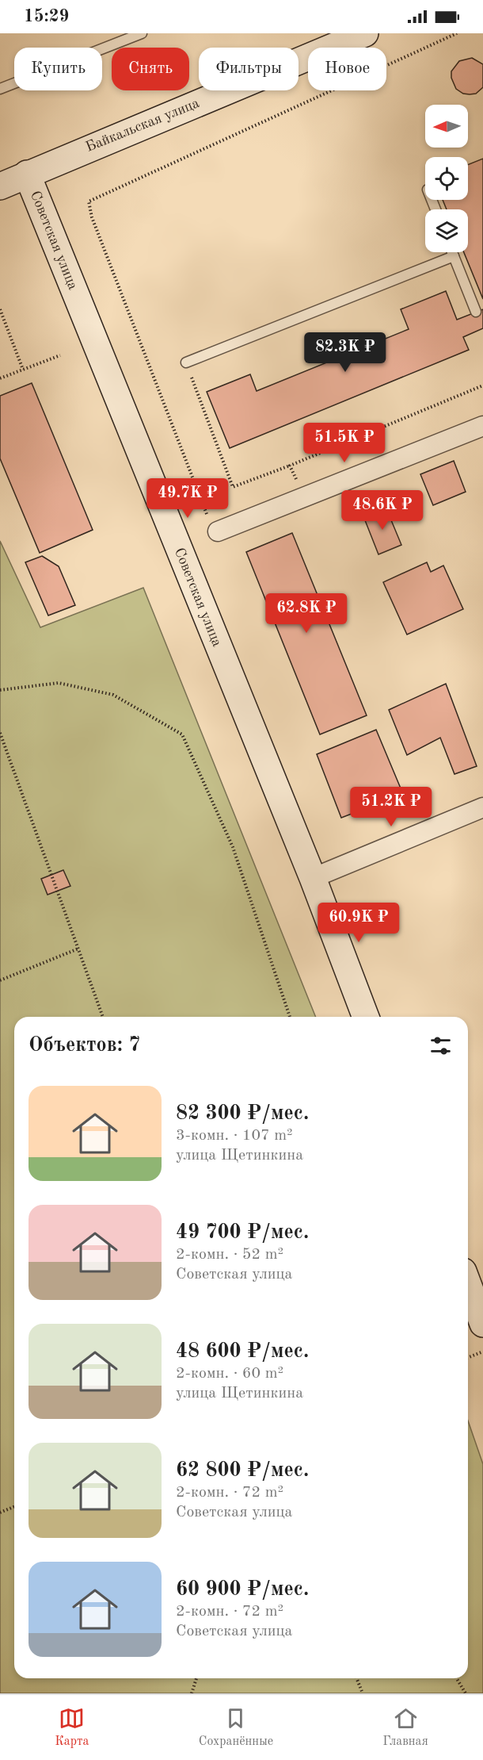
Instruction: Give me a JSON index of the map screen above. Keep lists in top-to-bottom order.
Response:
{
  "streets": {
    "main road": ["Байкальская улица", "Советская улица"]
  },
  "crossings": [
    ["Байкальская улица", "Советская улица"]
  ],
  "north": "left",
  "page": {
    "status": "15:29",
    "chip": [
      "Купить",
      "Снять",
      "Фильтры",
      "Новое"
    ],
    "price": [
      "82.3K ₽",
      "51.5K ₽",
      "49.7K ₽",
      "48.6K ₽",
      "62.8K ₽",
      "51.2K ₽",
      "60.9K ₽"
    ],
    "heading": "Объектов: 7",
    "list": [
      {
        "name": "82 300 ₽/мес.",
        "note": "3-комн. · 107 m² · улица Щетинкина"
      },
      {
        "name": "49 700 ₽/мес.",
        "note": "2-комн. · 52 m² · Советская улица"
      },
      {
        "name": "48 600 ₽/мес.",
        "note": "2-комн. · 60 m² · улица Щетинкина"
      },
      {
        "name": "62 800 ₽/мес.",
        "note": "2-комн. · 72 m² · Советская улица"
      },
      {
        "name": "60 900 ₽/мес.",
        "note": "2-комн. · 72 m² · Советская улица"
      }
    ],
    "tabs": ["Карта", "Сохранённые", "Главная"]
  }
}
